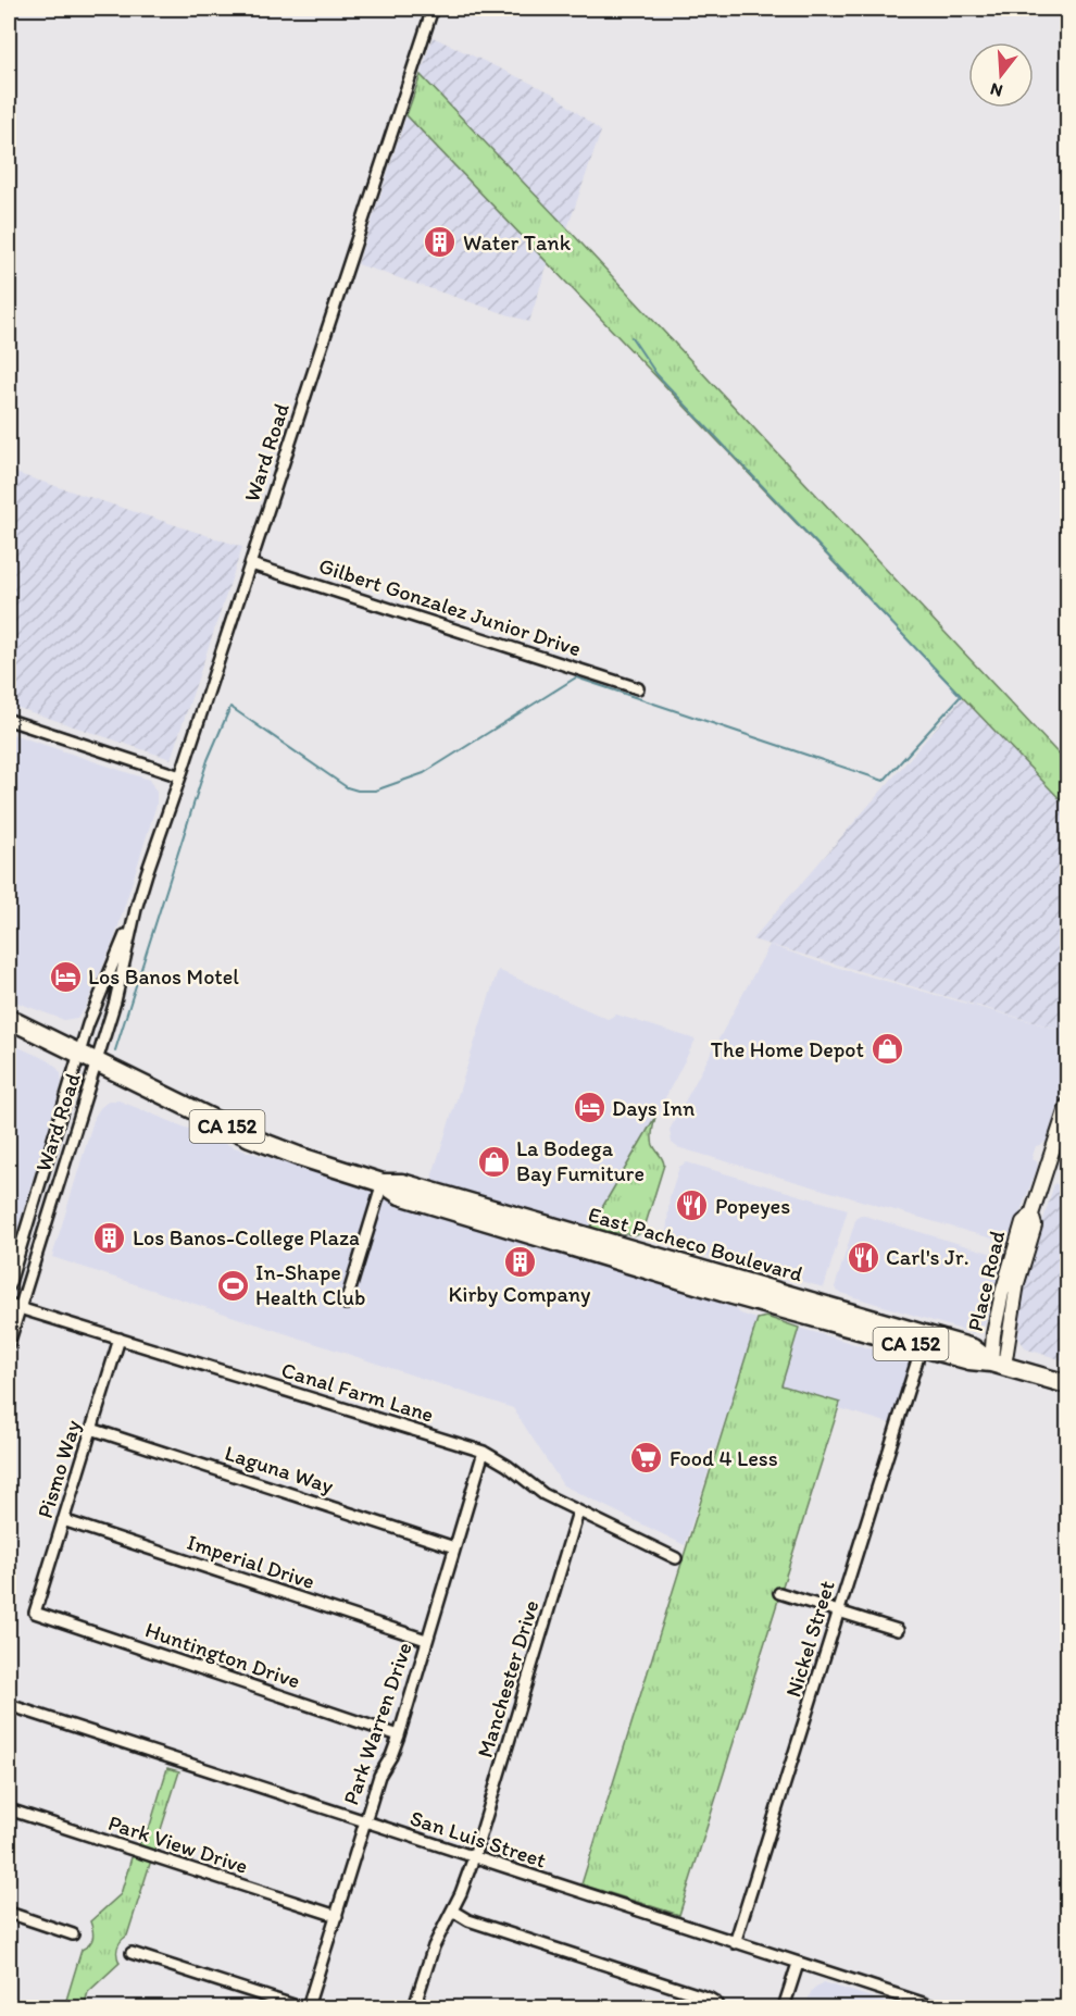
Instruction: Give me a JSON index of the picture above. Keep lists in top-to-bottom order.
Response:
{
  "streets": {
    "highway": ["CA 152", "East Pacheco Boulevard"],
    "street": [
      "Ward Road",
      "Gilbert Gonzalez Junior Drive",
      "Place Road",
      "Canal Farm Lane",
      "Pismo Way",
      "Laguna Way",
      "Imperial Drive",
      "Nickel Street",
      "Huntington Drive",
      "Manchester Drive",
      "Park Warren Drive",
      "San Luis Street",
      "Park View Drive"
    ]
  },
  "crossings": [
    ["Ward Road", "Gilbert Gonzalez Junior Drive"],
    ["Ward Road", "East Pacheco Boulevard"],
    ["Ward Road", "Canal Farm Lane"],
    ["East Pacheco Boulevard", "Place Road"],
    ["East Pacheco Boulevard", "Nickel Street"],
    ["Canal Farm Lane", "Pismo Way"],
    ["Canal Farm Lane", "Manchester Drive"],
    ["Canal Farm Lane", "Park Warren Drive"],
    ["Pismo Way", "Laguna Way"],
    ["Pismo Way", "Imperial Drive"],
    ["Pismo Way", "Huntington Drive"],
    ["Laguna Way", "Park Warren Drive"],
    ["Imperial Drive", "Park Warren Drive"],
    ["Nickel Street", "San Luis Street"],
    ["Huntington Drive", "Park Warren Drive"],
    ["Manchester Drive", "San Luis Street"],
    ["Park Warren Drive", "San Luis Street"],
    ["Park Warren Drive", "Park View Drive"]
  ],
  "places": {
    "building": ["Water Tank", "Los Banos-College Plaza", "Kirby Company"],
    "hotel": ["Los Banos Motel", "Days Inn"],
    "shop": ["The Home Depot", "La Bodega Bay Furniture"],
    "restaurant": ["Popeyes", "Carl's Jr."],
    "sports": ["In-Shape Health Club"],
    "supermarket": ["Food 4 Less"]
  },
  "north": "bottom"
}
